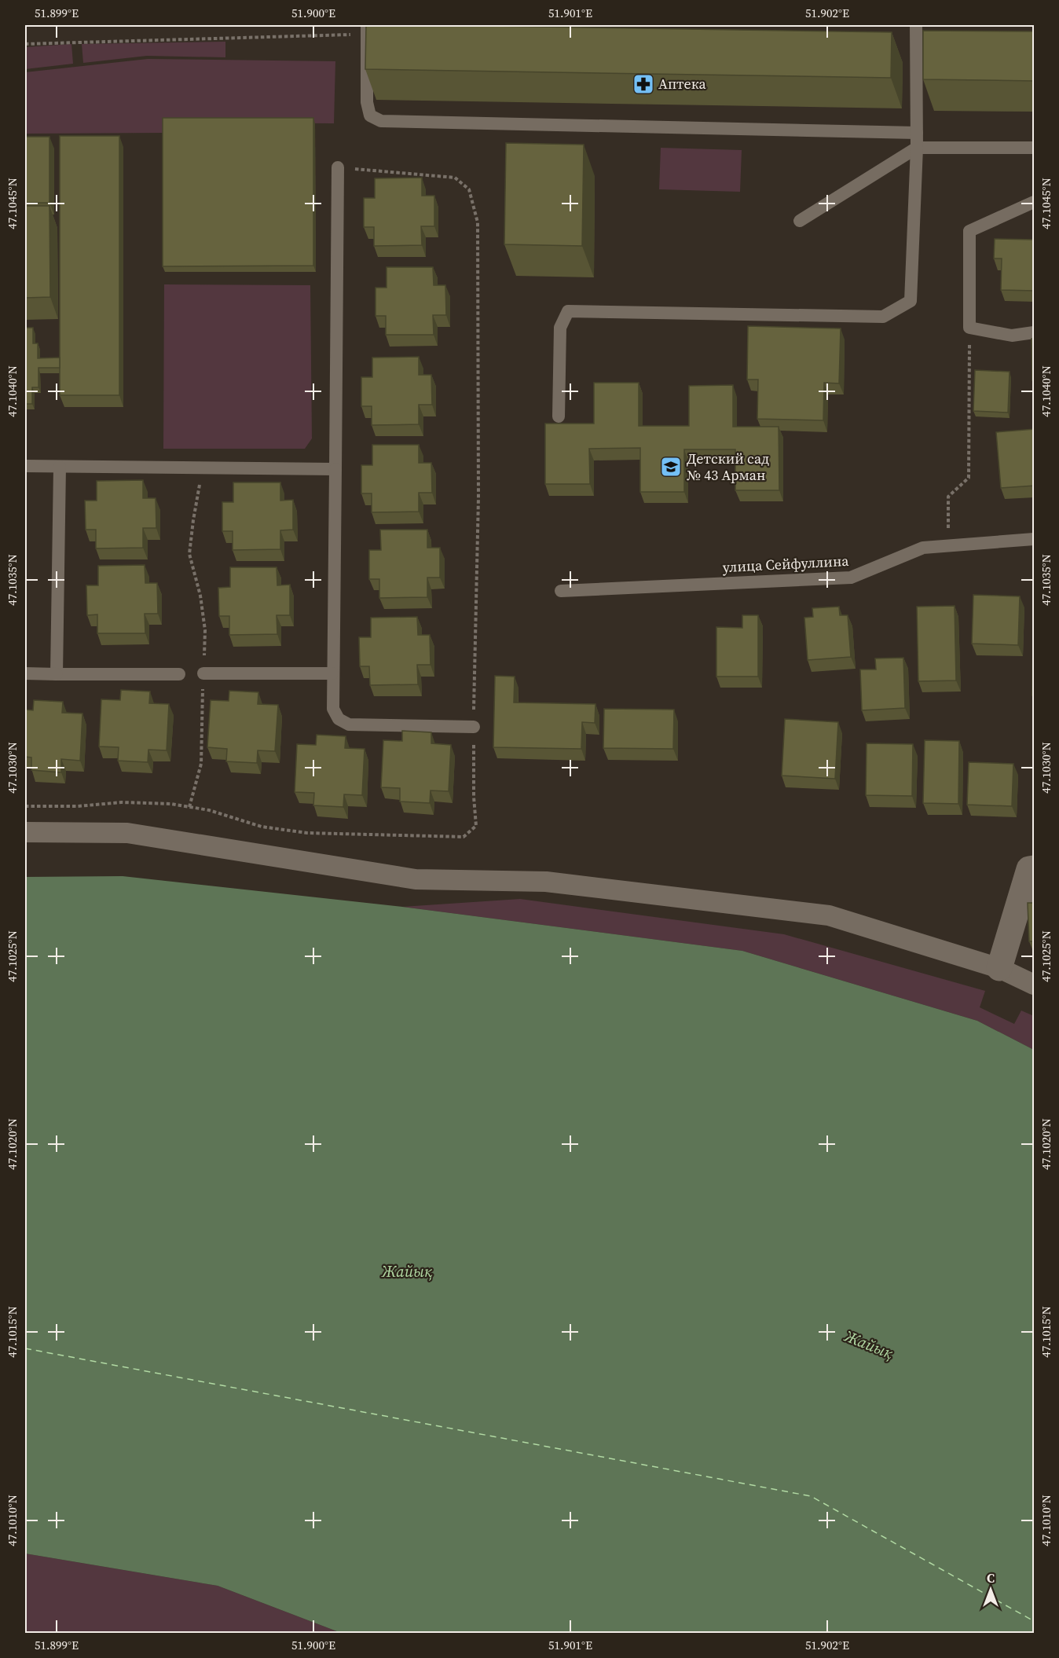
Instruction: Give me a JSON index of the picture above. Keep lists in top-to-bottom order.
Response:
{
  "streets": {
    "lane": ["улица Сейфуллина"]
  },
  "water": ["Жайық"],
  "places": {
    "pharmacy": ["Аптека"],
    "school or university": ["Детский сад № 43 Арман"]
  },
  "north": "top",
  "coordinates": [
    "51.899°E",
    "51.900°E",
    "51.901°E",
    "51.902°E",
    "47.1045°N",
    "47.1040°N",
    "47.1035°N",
    "47.1030°N",
    "47.1025°N",
    "47.1020°N",
    "47.1015°N",
    "47.1010°N"
  ]
}
